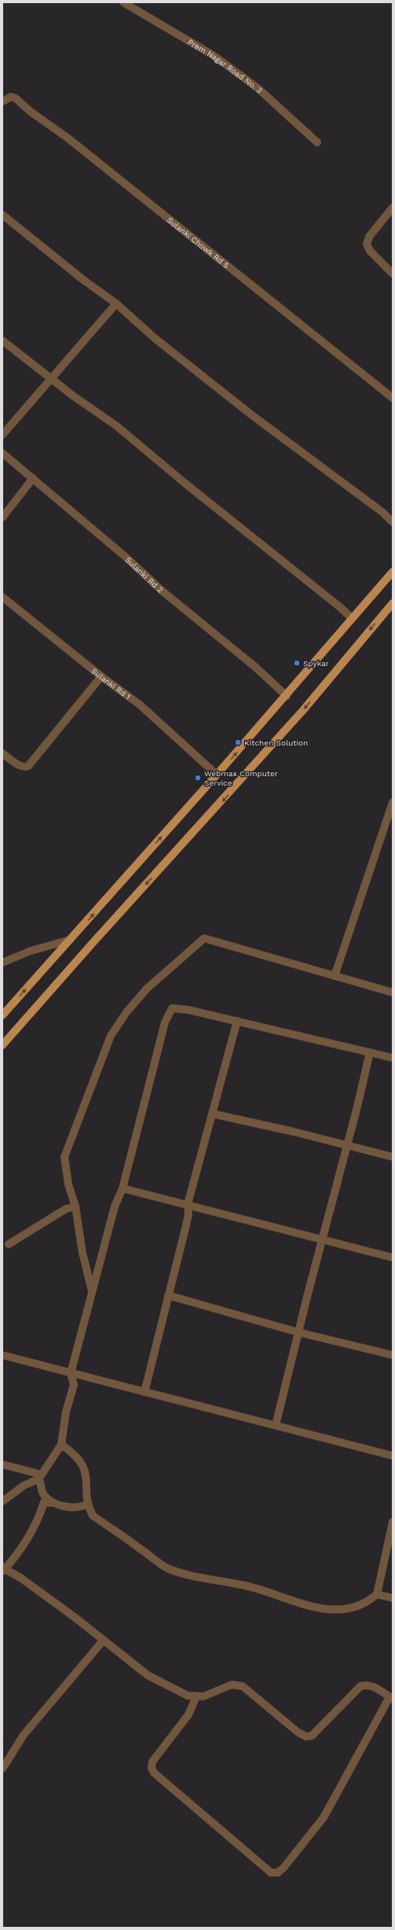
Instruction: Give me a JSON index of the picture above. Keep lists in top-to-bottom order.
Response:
{
  "streets": {
    "street": [
      "Prem Nagar Road No. 3",
      "Sulanki Chowk Rd 5",
      "Sulanki Rd 2",
      "Sulanki Rd 1"
    ]
  },
  "places": ["Spykar", "Kitchen Solution", "Webmax Computer Service"]
}
